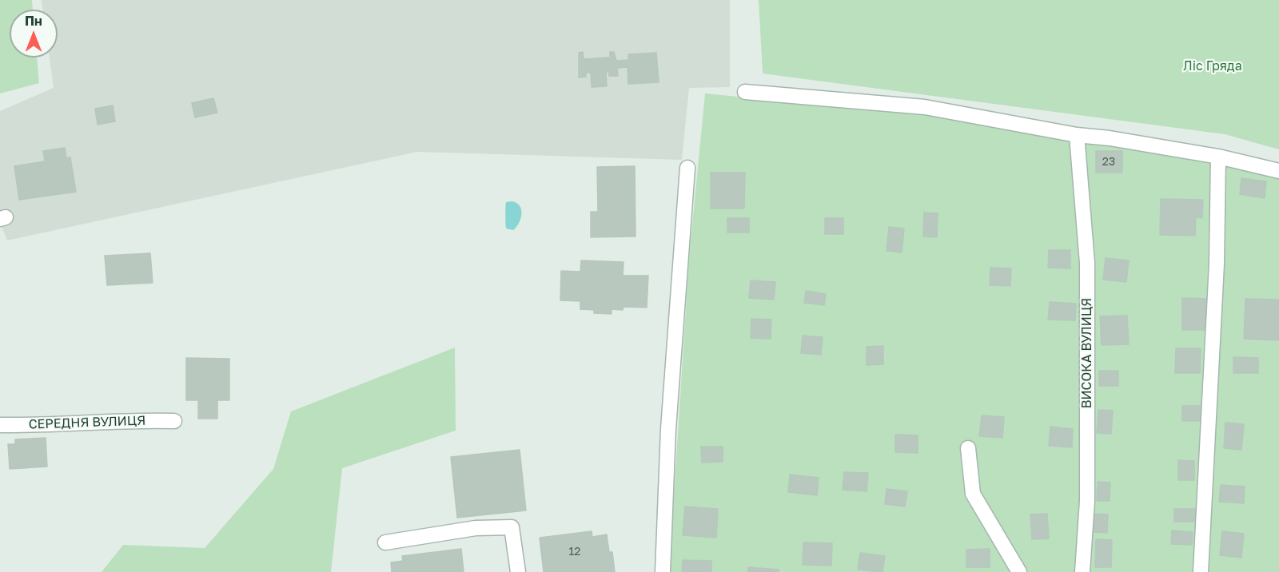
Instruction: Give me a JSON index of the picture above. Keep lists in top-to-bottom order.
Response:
{
  "streets": {
    "street": ["ВИСОКА ВУЛИЦЯ", "СЕРЕДНЯ ВУЛИЦЯ"]
  },
  "parks": ["Ліс Гряда"],
  "house_numbers": ["23", "12"],
  "north": "top"
}
